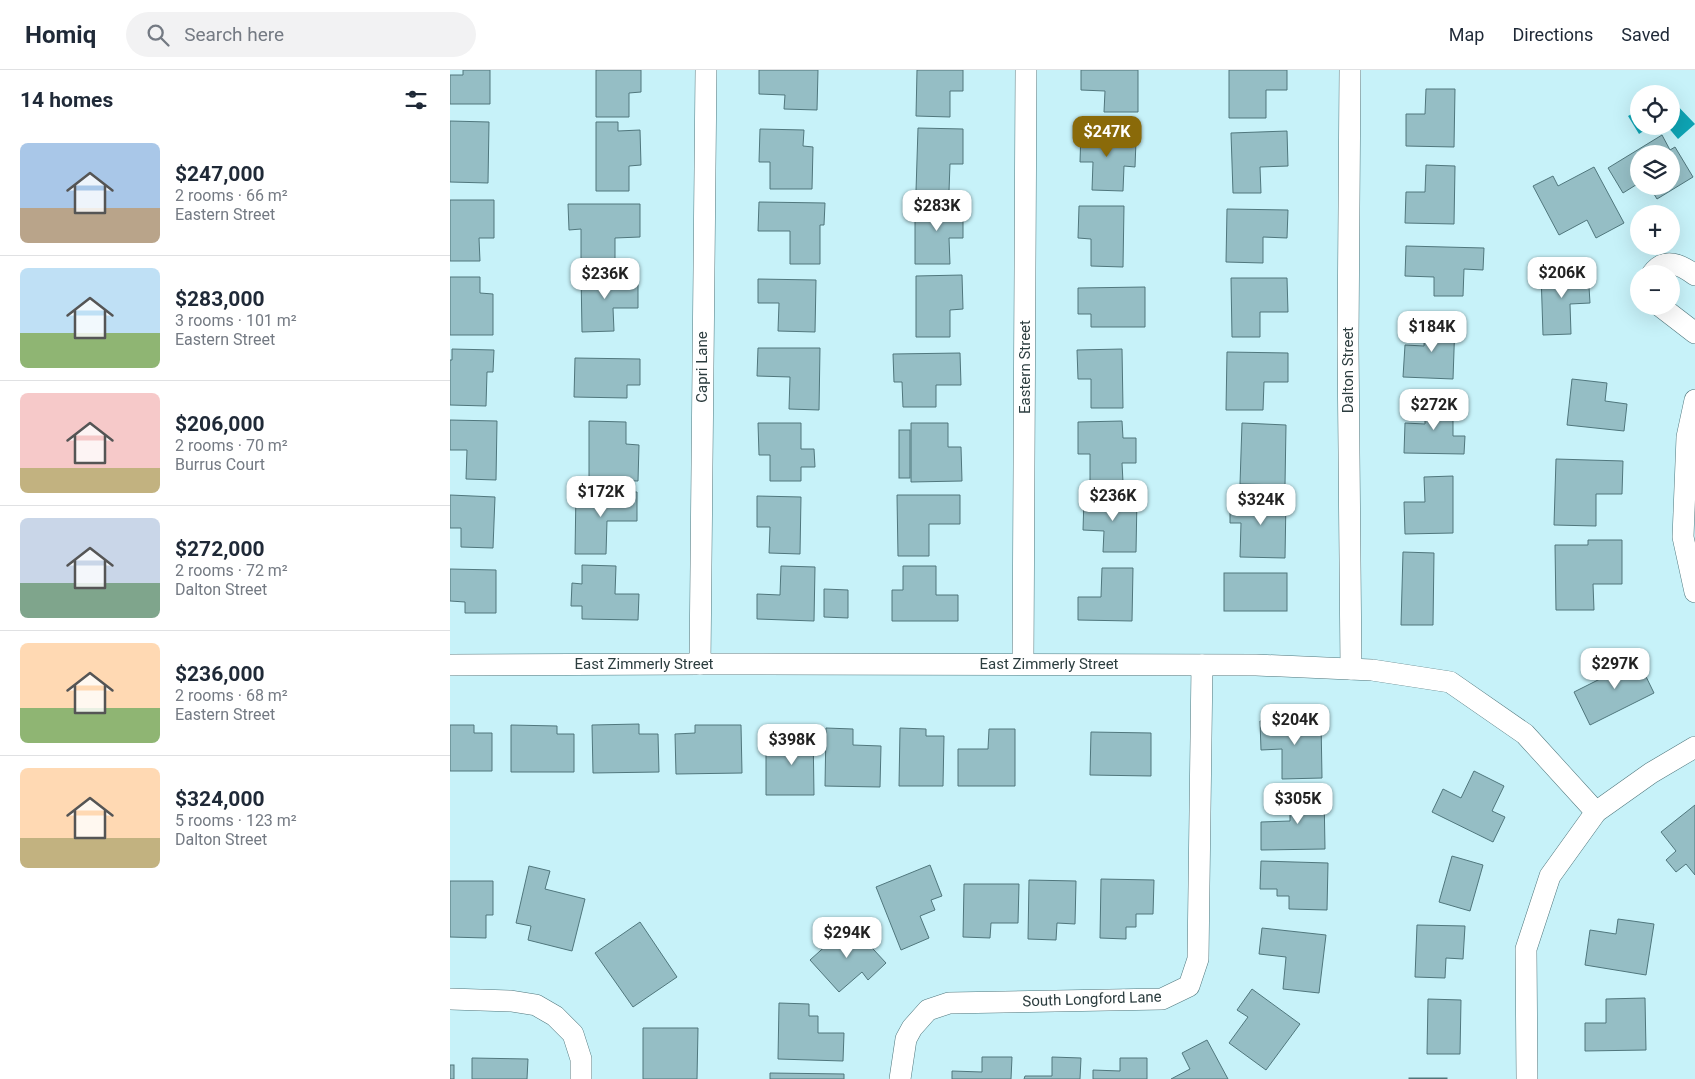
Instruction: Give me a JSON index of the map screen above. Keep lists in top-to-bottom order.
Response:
{
  "streets": {
    "street": [
      "Capri Lane",
      "Eastern Street",
      "Dalton Street",
      "East Zimmerly Street",
      "South Longford Lane"
    ]
  },
  "crossings": [
    ["Capri Lane", "East Zimmerly Street"],
    ["Eastern Street", "East Zimmerly Street"],
    ["Dalton Street", "East Zimmerly Street"],
    ["East Zimmerly Street", "South Longford Lane"]
  ],
  "page": {
    "header": "Homiq",
    "search": "Search here",
    "nav": ["Map", "Directions", "Saved"],
    "heading": "14 homes",
    "map_buttons": ["+", "−"],
    "price": [
      "$247K",
      "$283K",
      "$206K",
      "$236K",
      "$184K",
      "$272K",
      "$172K",
      "$236K",
      "$324K",
      "$297K",
      "$204K",
      "$398K",
      "$305K",
      "$294K"
    ],
    "list": [
      {
        "name": "$247,000",
        "note": "2 rooms · 66 m² · Eastern Street"
      },
      {
        "name": "$283,000",
        "note": "3 rooms · 101 m² · Eastern Street"
      },
      {
        "name": "$206,000",
        "note": "2 rooms · 70 m² · Burrus Court"
      },
      {
        "name": "$272,000",
        "note": "2 rooms · 72 m² · Dalton Street"
      },
      {
        "name": "$236,000",
        "note": "2 rooms · 68 m² · Eastern Street"
      },
      {
        "name": "$324,000",
        "note": "5 rooms · 123 m² · Dalton Street"
      }
    ]
  }
}
